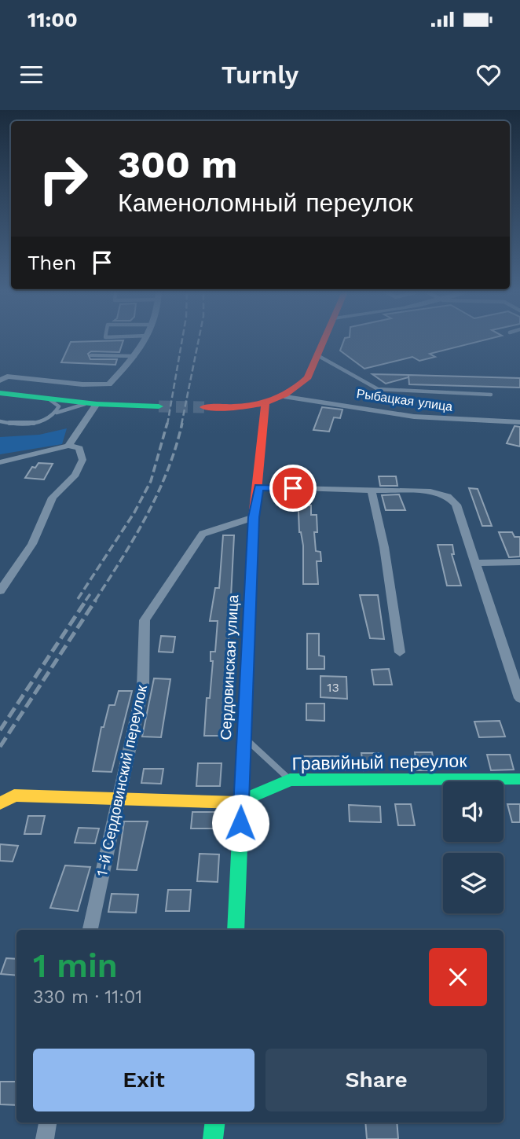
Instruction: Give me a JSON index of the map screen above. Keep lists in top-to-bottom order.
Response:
{
  "streets": {
    "street": [
      "Рыбацкая улица",
      "Сердовинская улица",
      "Гравийный переулок",
      "1-й Сердовинский переулок"
    ]
  },
  "crossings": [
    ["Сердовинская улица", "Гравийный переулок"],
    ["Сердовинская улица", "1-й Сердовинский переулок"],
    ["Гравийный переулок", "1-й Сердовинский переулок"]
  ],
  "house_numbers": ["13"],
  "page": {
    "status": "11:00",
    "header": "Turnly",
    "turn": ["300 m", "Каменоломный переулок"],
    "then": "Then",
    "heading": ["1 min", "330 m · 11:01"],
    "buttons": ["Exit", "Share"]
  }
}
